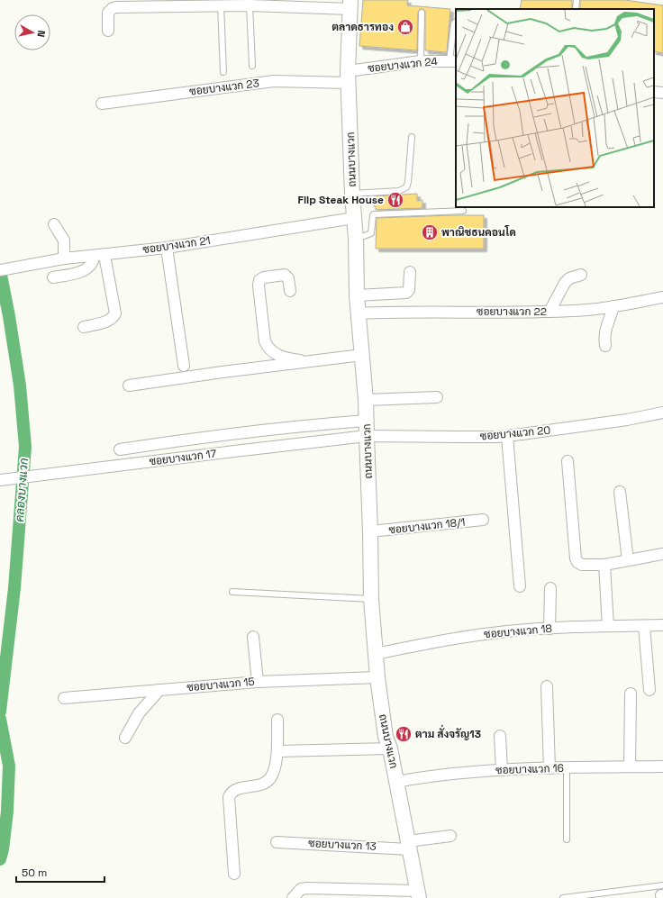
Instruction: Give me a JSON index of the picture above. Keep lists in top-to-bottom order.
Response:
{
  "streets": {
    "main road": ["ถนนบางแวก"],
    "street": [
      "ซอยบางแวก 24",
      "ซอยบางแวก 23",
      "ซอยบางแวก 21",
      "ซอยบางแวก 22",
      "ซอยบางแวก 20",
      "ซอยบางแวก 17",
      "ซอยบางแวก 18/1",
      "ซอยบางแวก 18",
      "ซอยบางแวก 15",
      "ซอยบางแวก 16",
      "ซอยบางแวก 13"
    ]
  },
  "crossings": [
    ["ซอยบางแวก 24", "ซอยบางแวก 23"],
    ["ซอยบางแวก 24", "ถนนบางแวก"],
    ["ซอยบางแวก 23", "ถนนบางแวก"],
    ["ถนนบางแวก", "ซอยบางแวก 21"],
    ["ถนนบางแวก", "ซอยบางแวก 22"],
    ["ถนนบางแวก", "ซอยบางแวก 20"],
    ["ถนนบางแวก", "ซอยบางแวก 17"],
    ["ถนนบางแวก", "ซอยบางแวก 18/1"],
    ["ถนนบางแวก", "ซอยบางแวก 18"],
    ["ถนนบางแวก", "ซอยบางแวก 15"],
    ["ถนนบางแวก", "ซอยบางแวก 16"],
    ["ถนนบางแวก", "ซอยบางแวก 13"],
    ["ซอยบางแวก 20", "ซอยบางแวก 17"]
  ],
  "water": ["คลองบางแวก"],
  "places": {
    "shop": ["ตลาดธารทอง"],
    "restaurant": ["Flip Steak House", "ตาม สั่งจรัญ13"],
    "building": ["พาณิชธนคอนโด"]
  },
  "scale_bar": "50 m",
  "north": "right"
}
